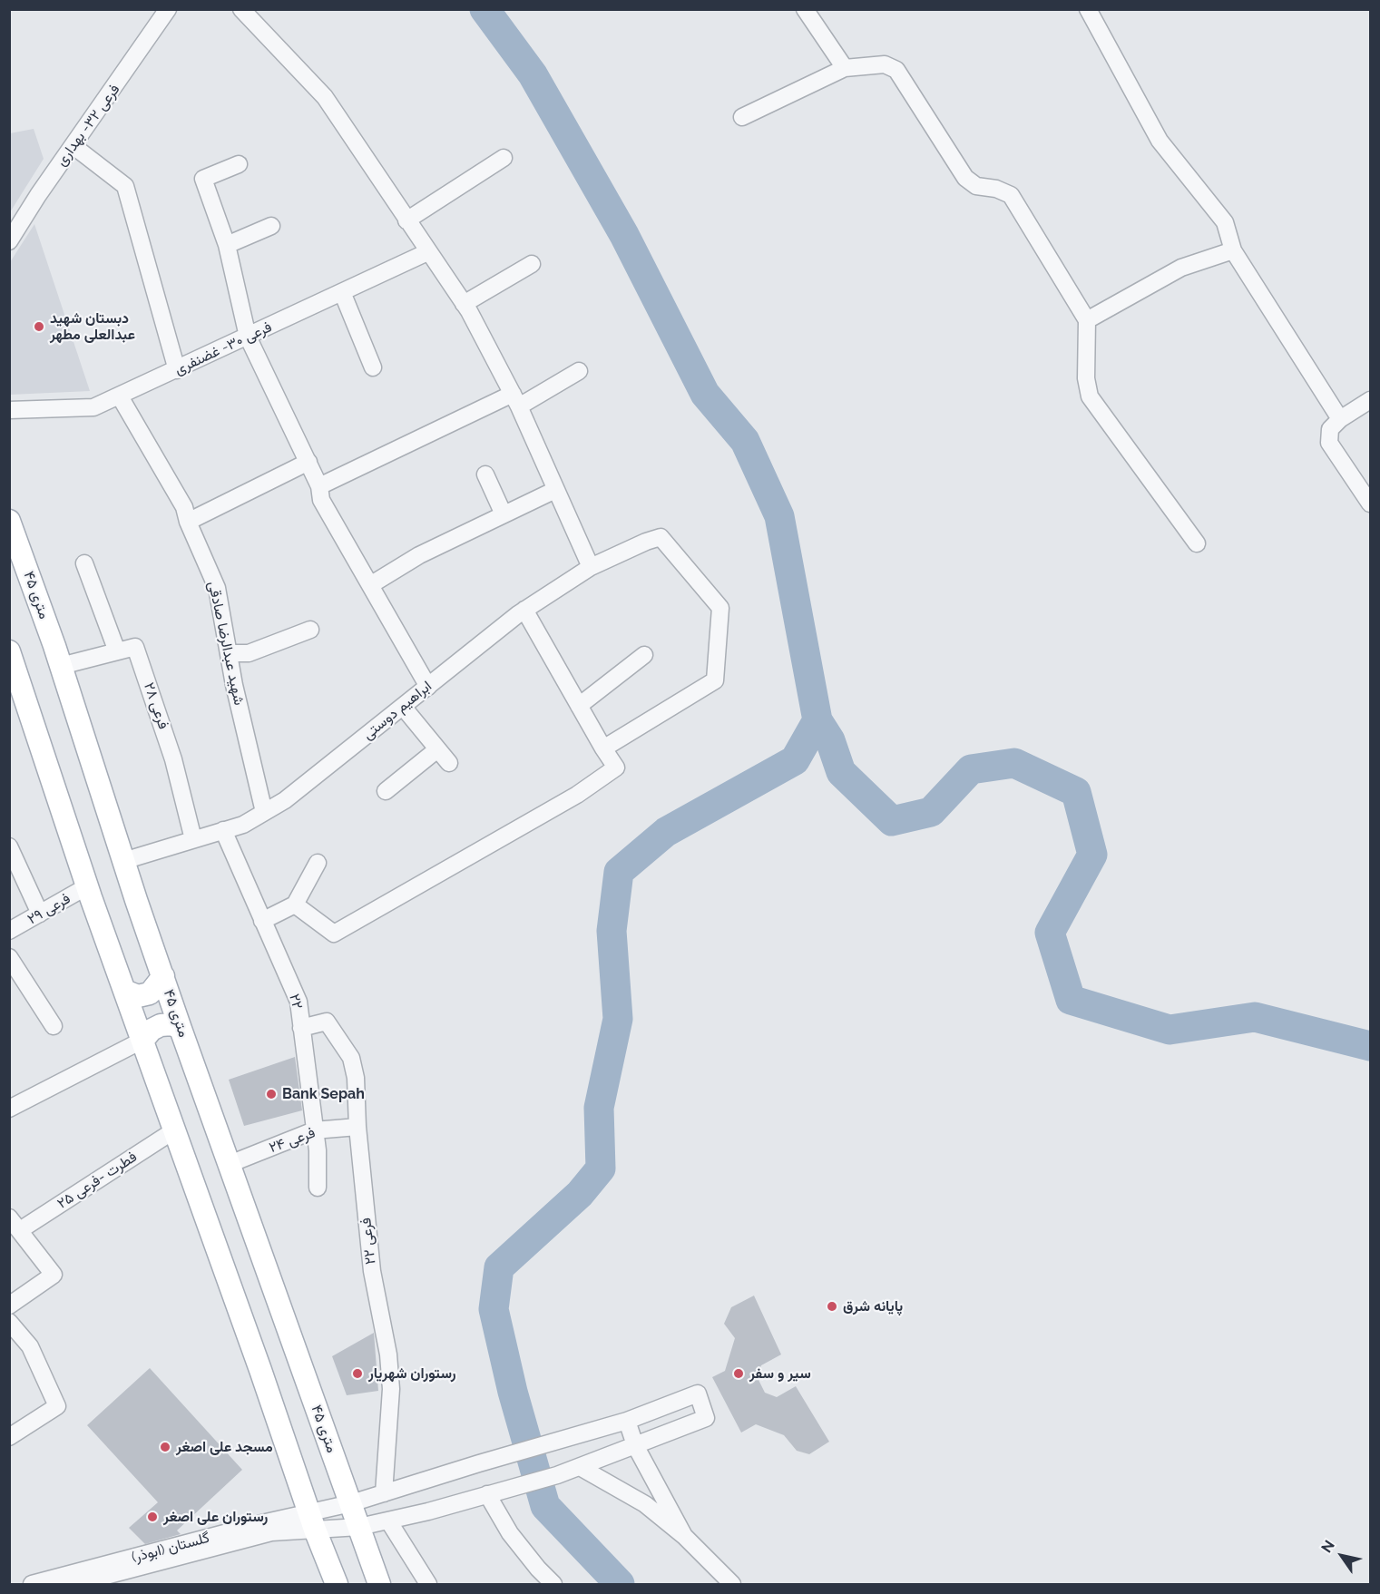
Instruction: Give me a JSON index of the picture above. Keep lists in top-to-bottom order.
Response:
{
  "streets": {
    "main road": ["۴۵ متری"],
    "street": [
      "فرعی ۳۲- بهداری",
      "فرعی ۳۰- غضنفری",
      "شهید عبدالرضا صادقی",
      "فرعی ۲۸",
      "ابراهیم دوستی",
      "فرعی ۲۹",
      "۲۲",
      "فرعی ۲۴",
      "فطرت -فرعی ۲۵",
      "فرعی ۲۲",
      "گلستان (ابوذر)"
    ]
  },
  "crossings": [
    ["فرعی ۳۰- غضنفری", "شهید عبدالرضا صادقی"],
    ["۴۵ متری", "فرعی ۲۸"],
    ["۴۵ متری", "ابراهیم دوستی"],
    ["۴۵ متری", "فرعی ۲۴"],
    ["شهید عبدالرضا صادقی", "ابراهیم دوستی"],
    ["فرعی ۲۸", "ابراهیم دوستی"],
    ["ابراهیم دوستی", "۲۲"],
    ["۲۲", "فرعی ۲۴"],
    ["۲۲", "فرعی ۲۲"],
    ["فرعی ۲۴", "فرعی ۲۲"]
  ],
  "places": [
    "دبستان شهید عبدالعلی مطهر",
    "Bank Sepah",
    "پایانه شرق",
    "رستوران شهریار",
    "سیر و سفر",
    "مسجد علی اصغر",
    "رستوران علی اصغر"
  ],
  "north": "top left"
}
